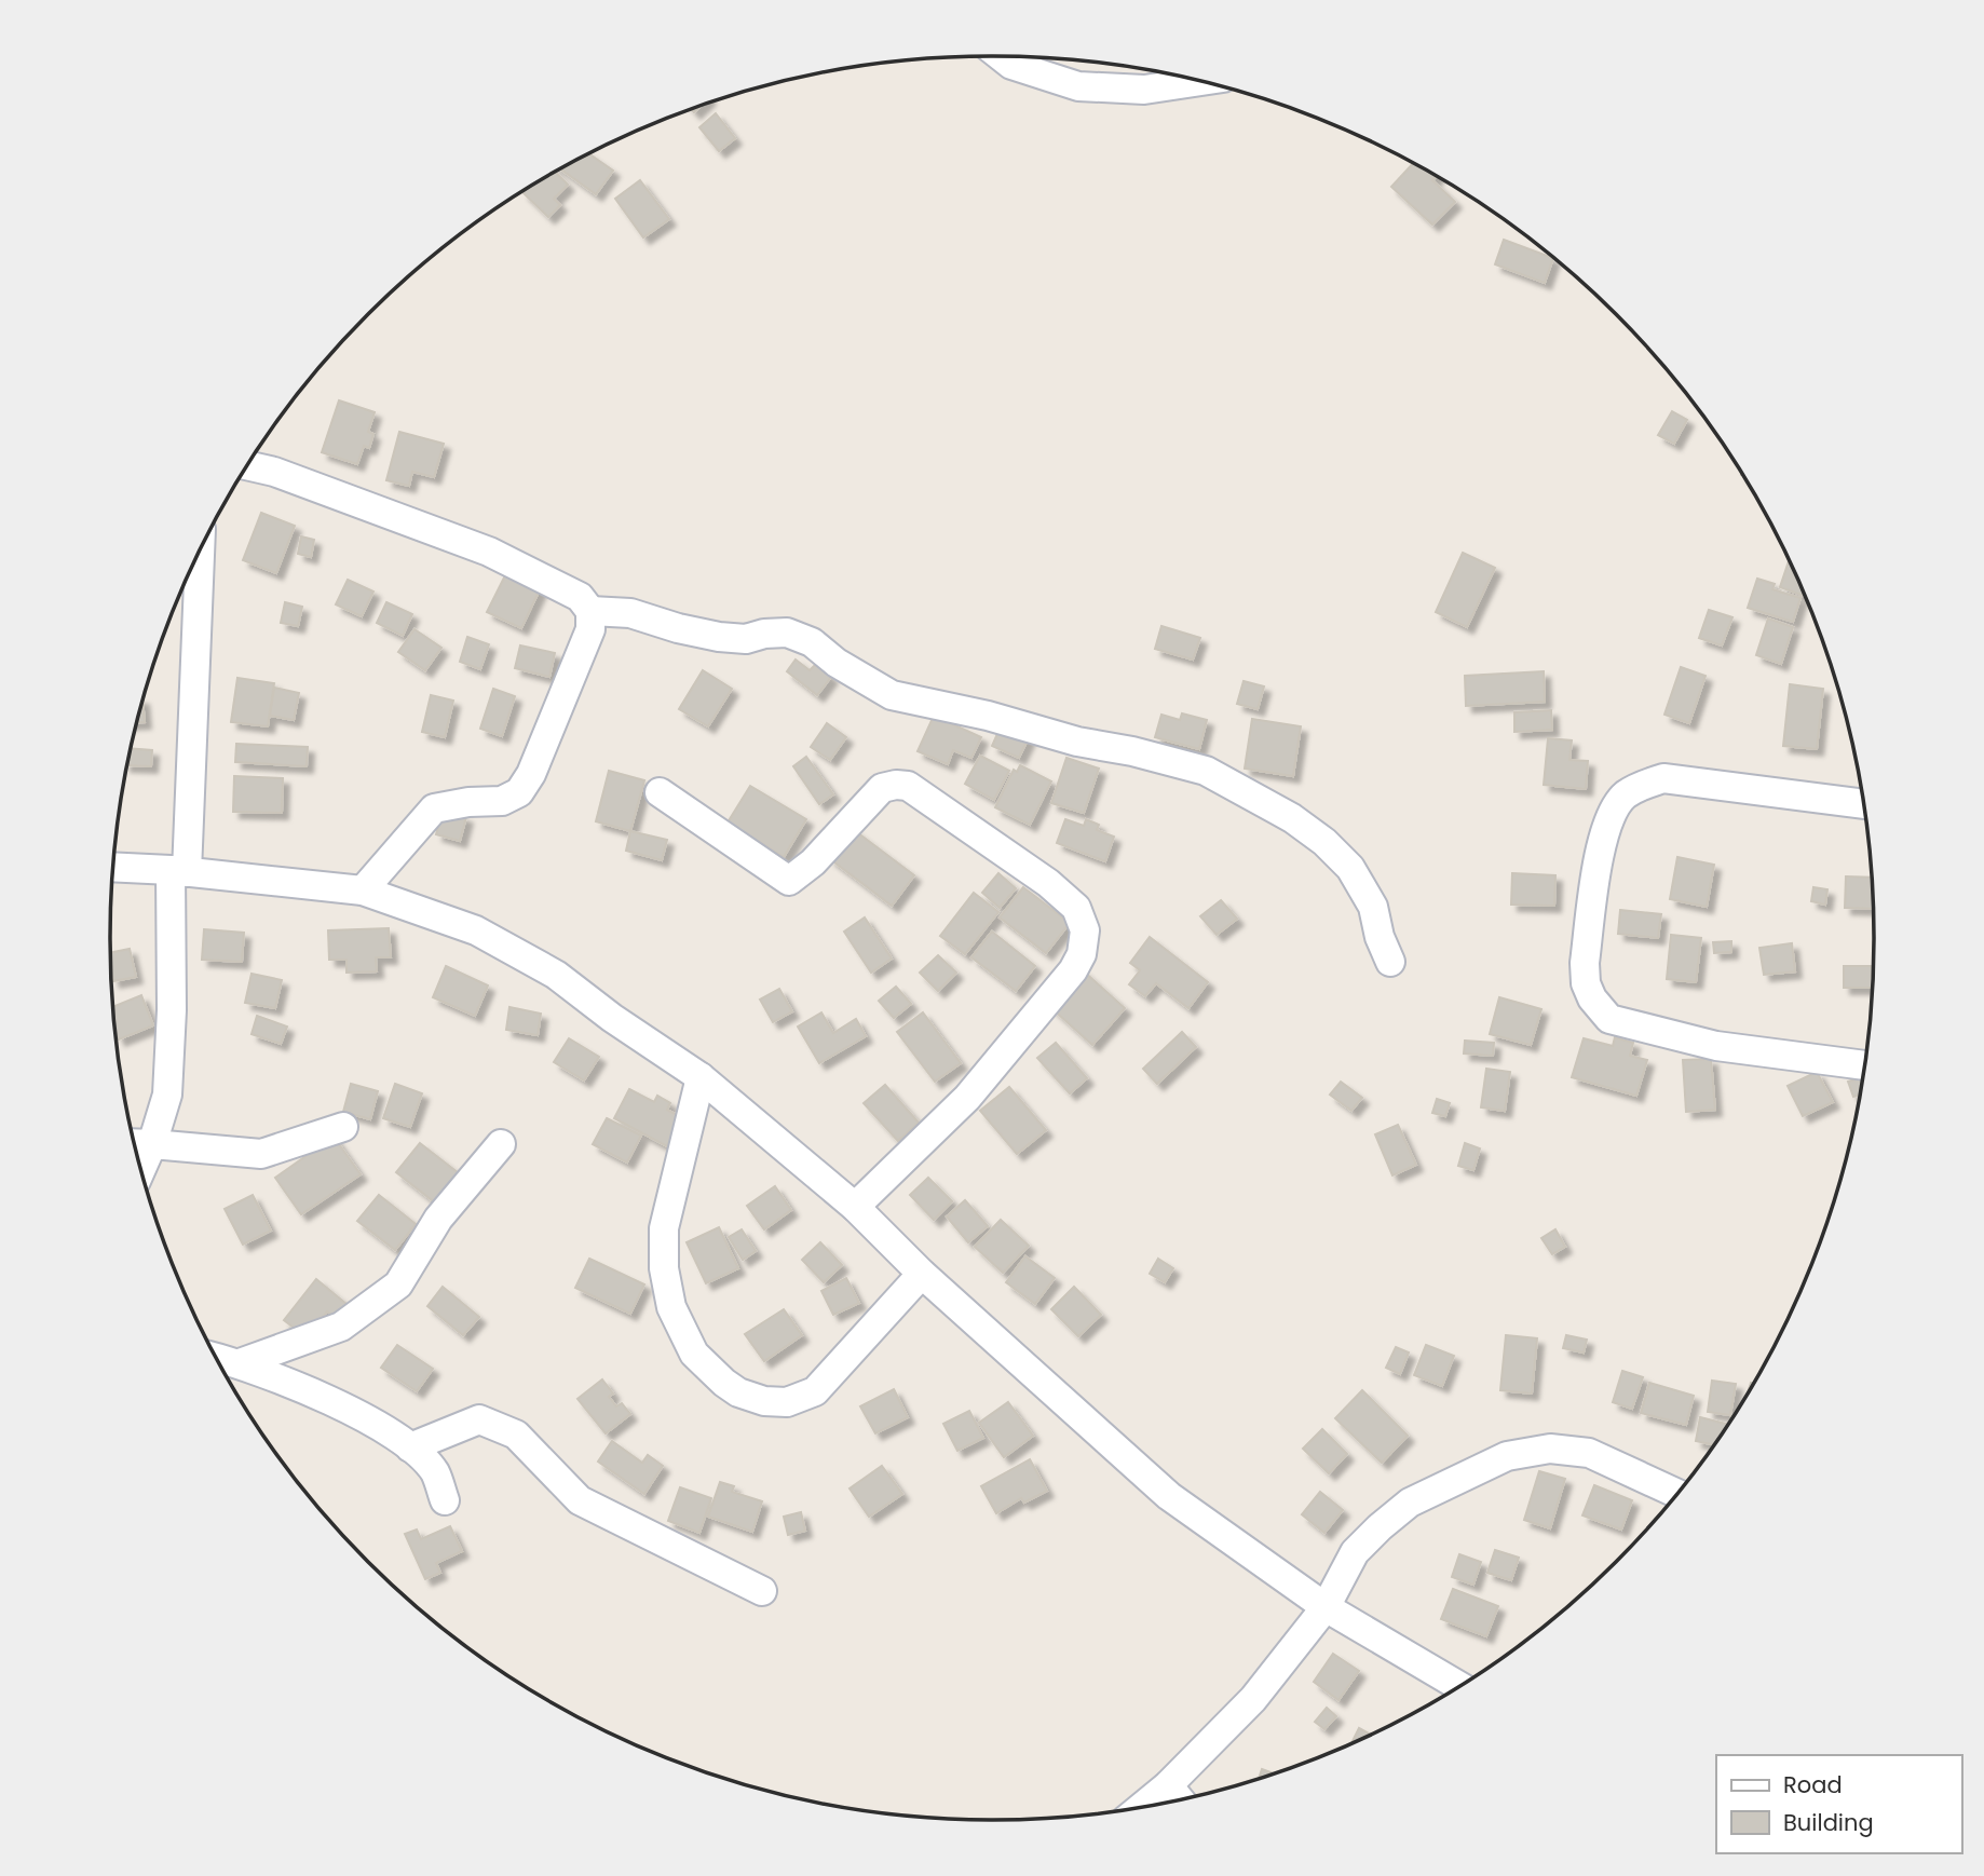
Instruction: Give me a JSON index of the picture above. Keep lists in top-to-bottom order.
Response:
{
  "legend": ["Road", "Building"]
}
